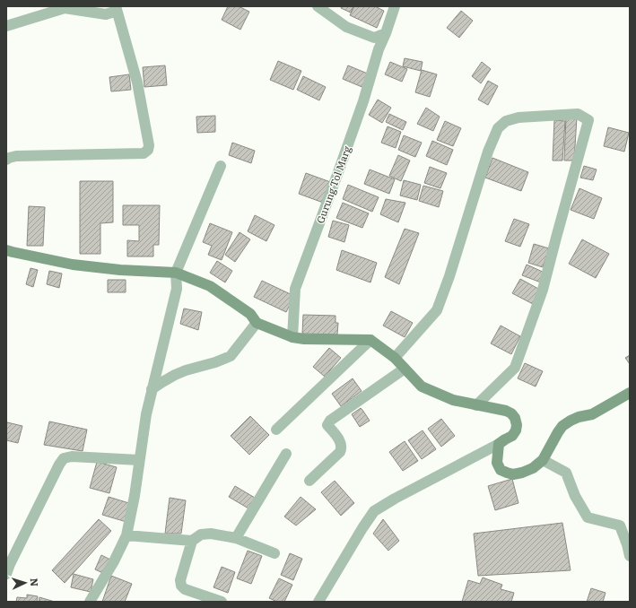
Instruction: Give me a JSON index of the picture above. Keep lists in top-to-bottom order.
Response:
{
  "streets": {
    "street": ["Gurung Tol Marg"]
  },
  "north": "right"
}
